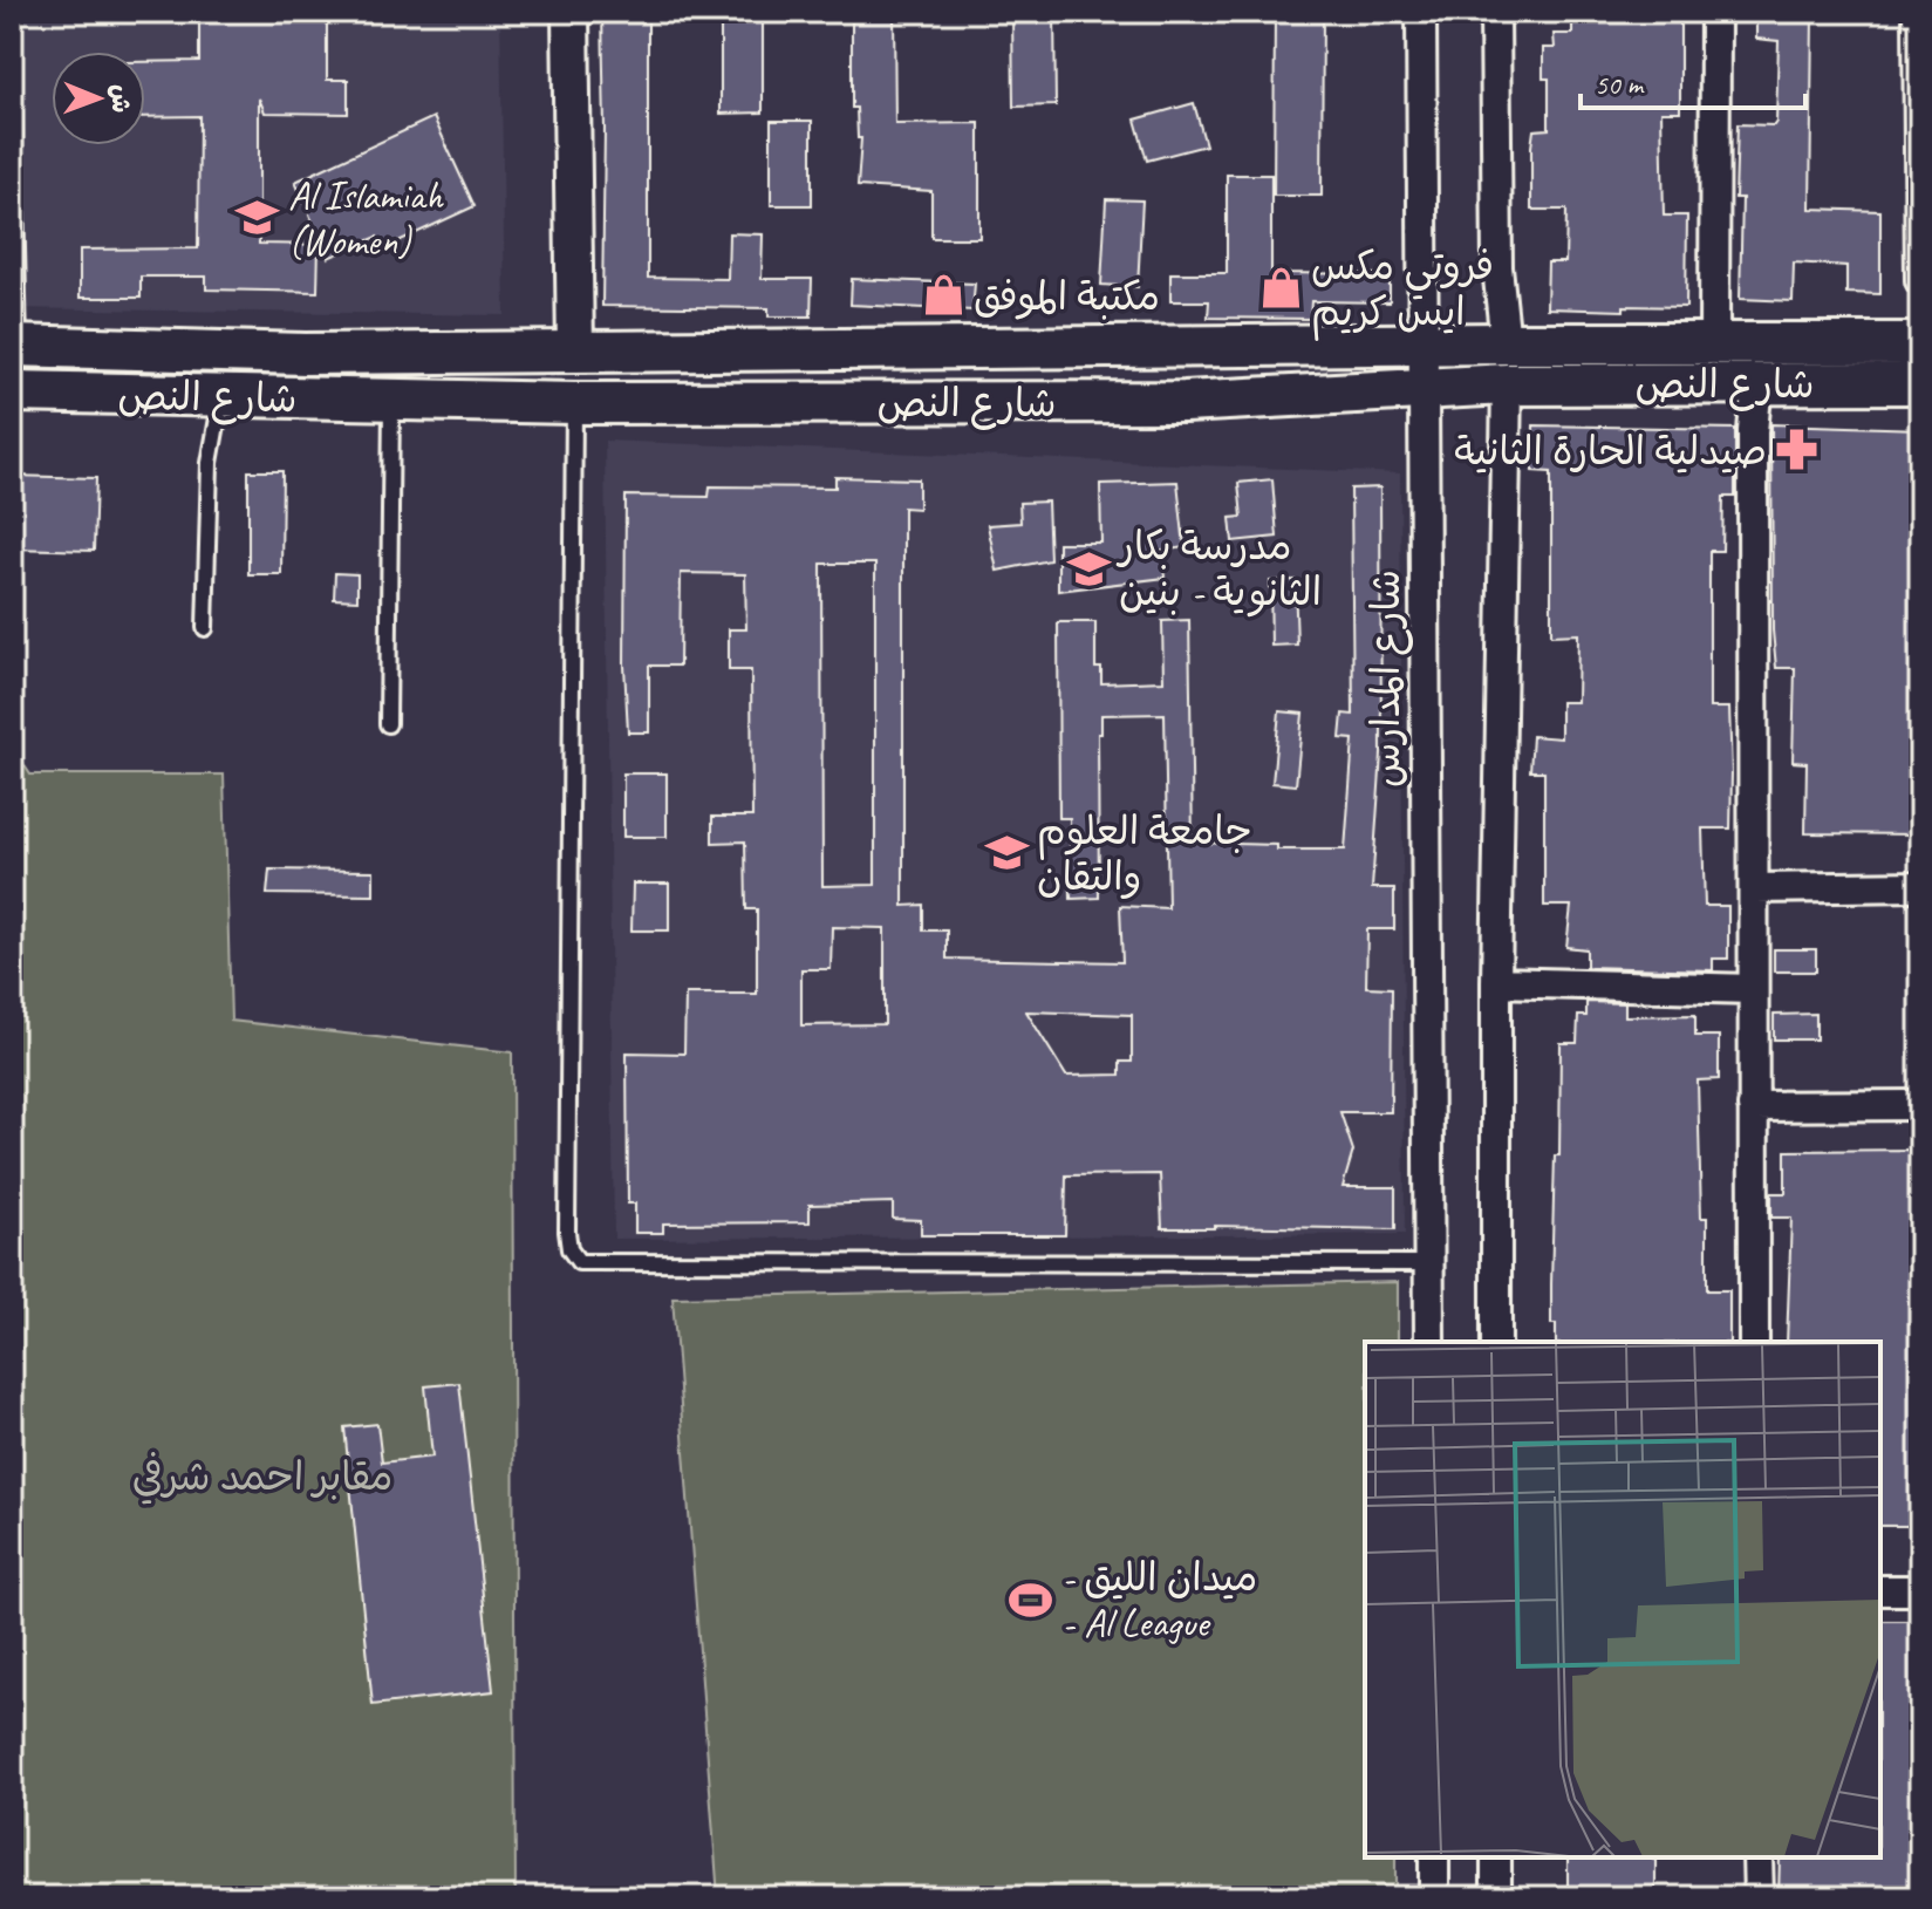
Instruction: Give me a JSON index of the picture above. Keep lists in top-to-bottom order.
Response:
{
  "streets": {
    "main road": ["شارع النص"],
    "street": ["شارع المدارس"]
  },
  "crossings": [
    ["شارع النص", "شارع المدارس"]
  ],
  "parks": ["مقابر احمد شرفي"],
  "places": {
    "school or university": ["Al Islamiah (Women)", "مدرسة بكار الثانوية - بنين", "جامعة العلوم والتقان"],
    "shop": ["فروتي مكس ايس كريم", "مكتبة الموفق"],
    "pharmacy": ["صيدلية الحارة الثانية"],
    "sports": ["- ميدان الليق - Al League"]
  },
  "scale_bar": "50 m",
  "north": "right"
}
